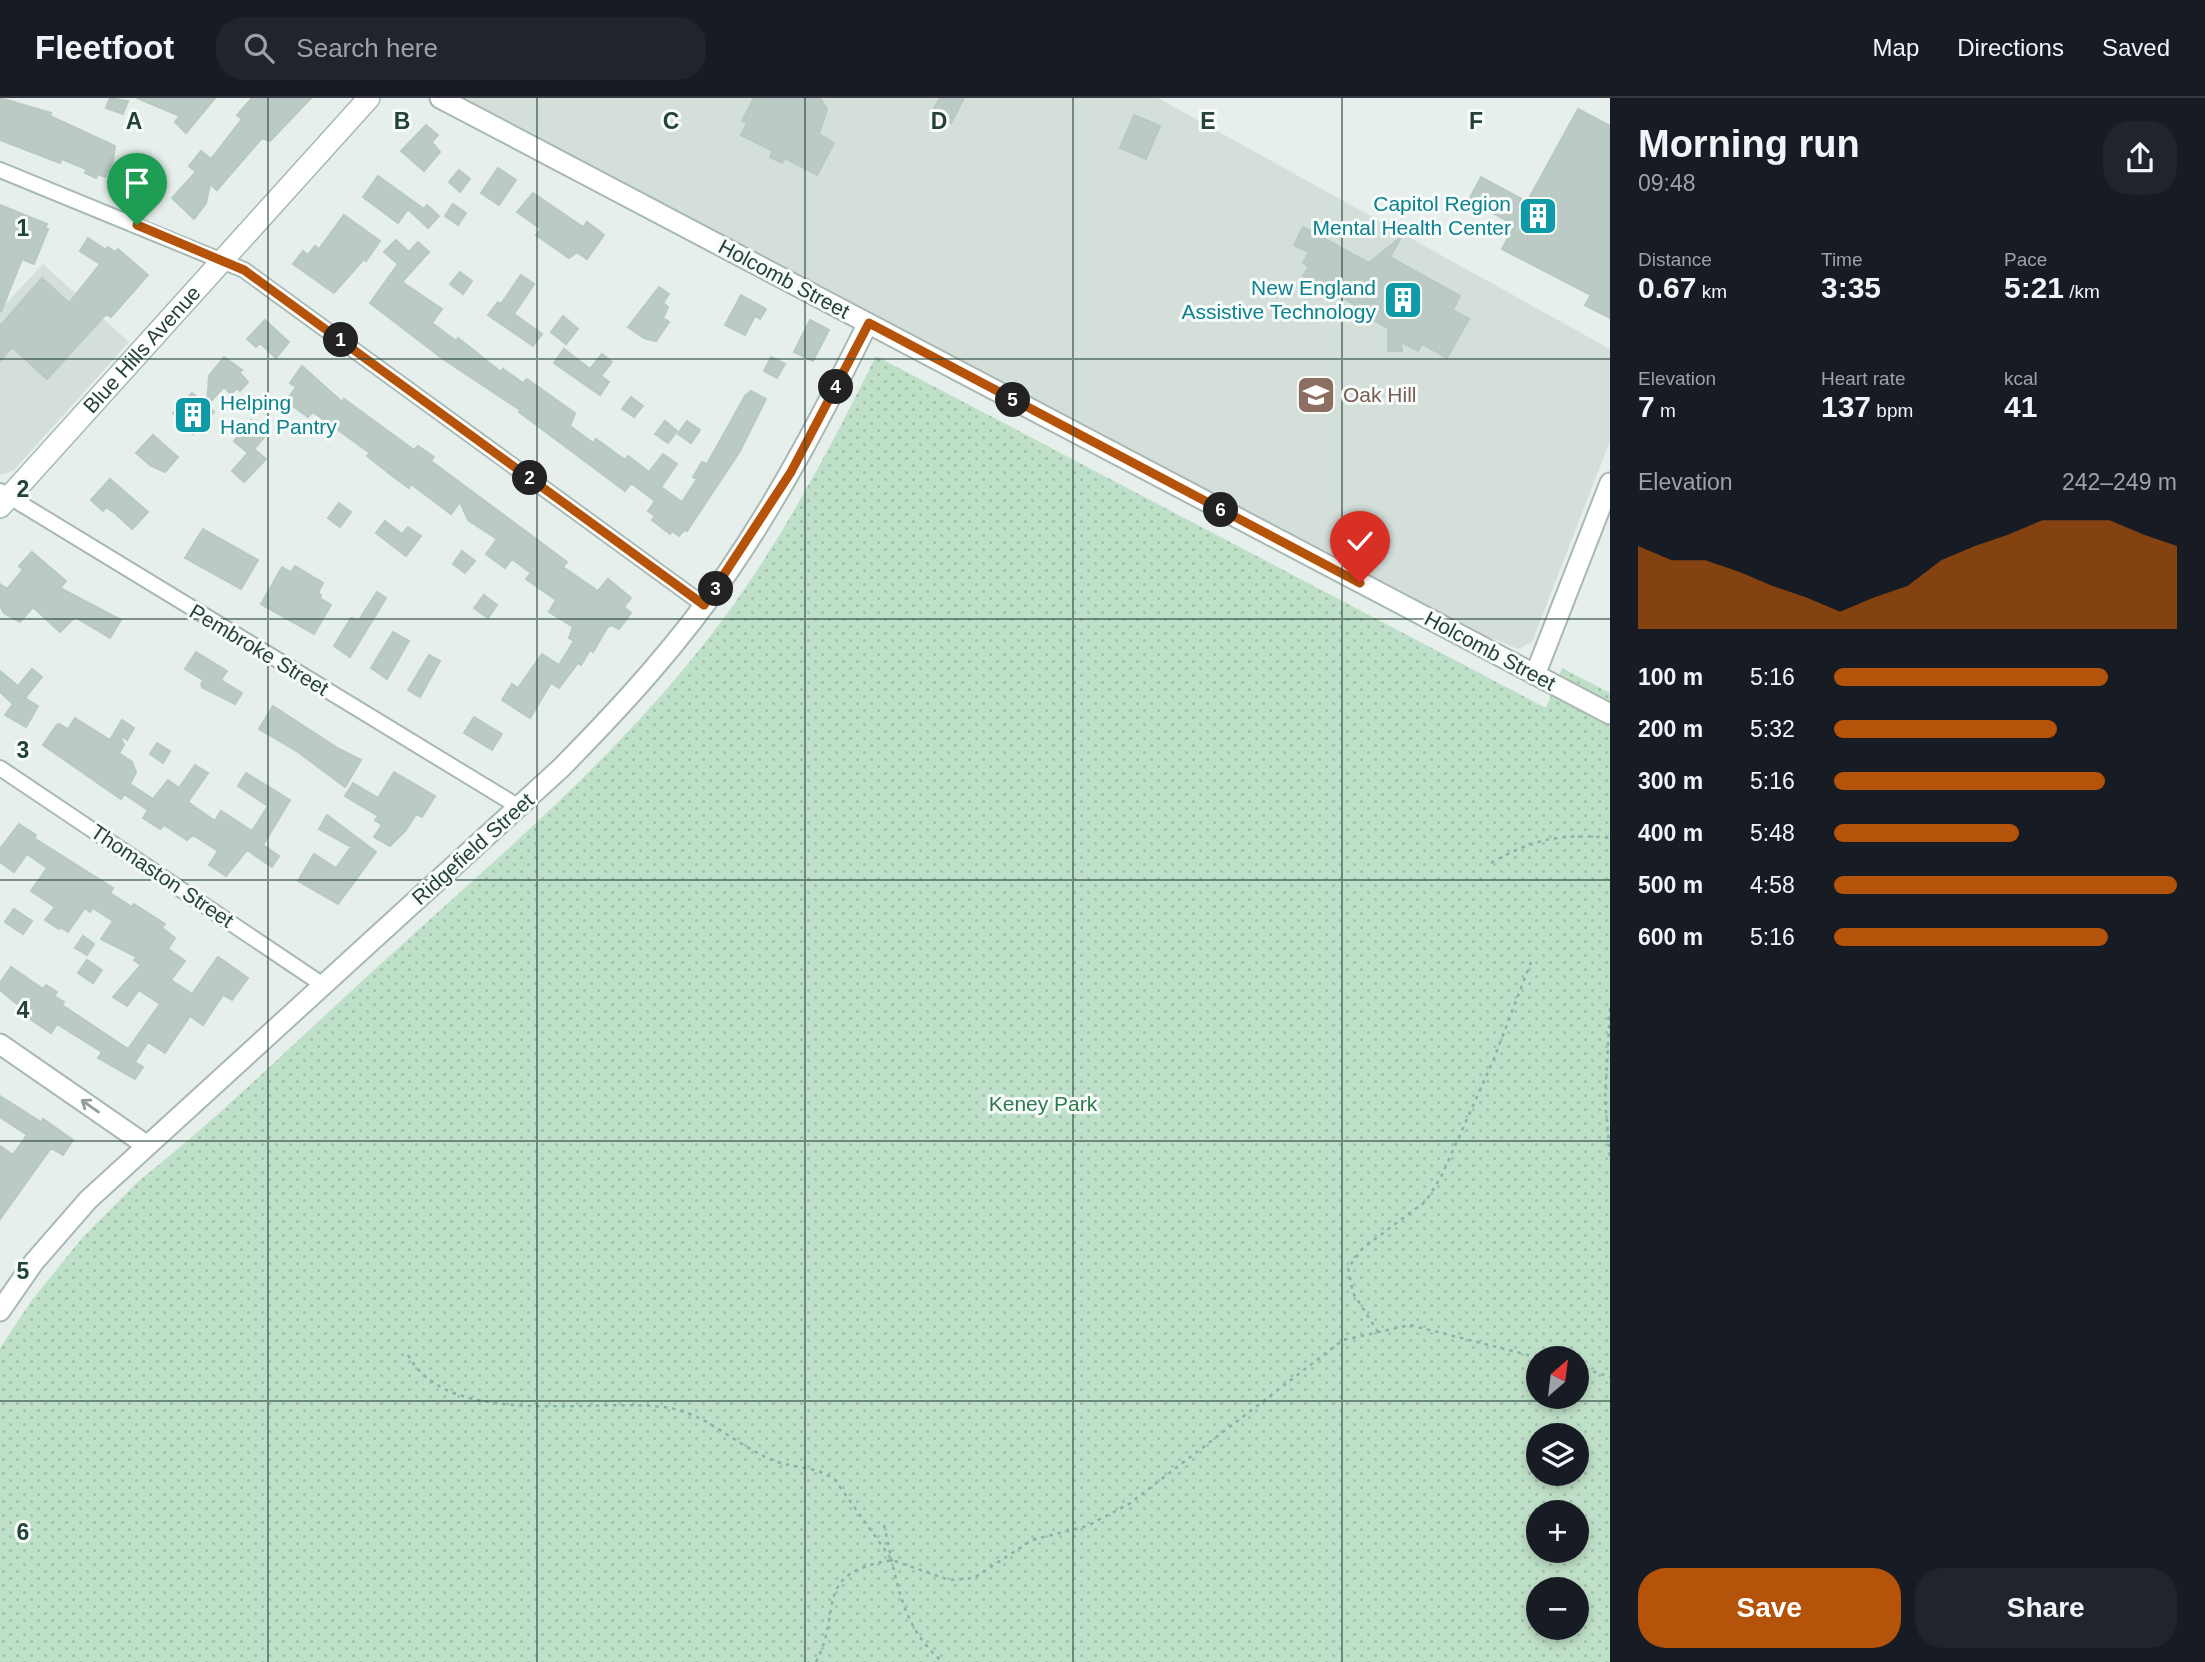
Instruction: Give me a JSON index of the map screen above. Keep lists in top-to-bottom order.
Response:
{
  "streets": {
    "main road": ["Blue Hills Avenue"],
    "street": [
      "Holcomb Street",
      "Pembroke Street",
      "Ridgefield Street",
      "Thomaston Street"
    ]
  },
  "crossings": [
    ["Holcomb Street", "Ridgefield Street"],
    ["Blue Hills Avenue", "Pembroke Street"],
    ["Pembroke Street", "Ridgefield Street"],
    ["Ridgefield Street", "Thomaston Street"]
  ],
  "parks": ["Keney Park"],
  "places": {
    "building": ["Capitol Region Mental Health Center", "New England Assistive Technology", "Helping Hand Pantry"],
    "school or university": ["Oak Hill"]
  },
  "north": "top right",
  "page": {
    "header": "Fleetfoot",
    "search": "Search here",
    "nav": ["Map", "Directions", "Saved"],
    "heading": ["Morning run", "09:48"],
    "stats": [
      ["Distance", "0.67 km"],
      ["Time", "3:35"],
      ["Pace", "5:21 /km"],
      ["Elevation", "7 m"],
      ["Heart rate", "137 bpm"],
      ["kcal", "41"]
    ],
    "pins": [
      "1",
      "4",
      "5",
      "2",
      "6",
      "3"
    ],
    "chart": ["Elevation", "242–249 m"],
    "list": [
      {
        "name": "100 m",
        "note": "5:16"
      },
      {
        "name": "200 m",
        "note": "5:32"
      },
      {
        "name": "300 m",
        "note": "5:16"
      },
      {
        "name": "400 m",
        "note": "5:48"
      },
      {
        "name": "500 m",
        "note": "4:58"
      },
      {
        "name": "600 m",
        "note": "5:16"
      }
    ],
    "map_buttons": ["+", "−"],
    "buttons": ["Save", "Share"]
  },
  "grid": {
    "columns": [
      "A",
      "B",
      "C",
      "D",
      "E",
      "F"
    ],
    "rows": [
      "1",
      "2",
      "3",
      "4",
      "5",
      "6"
    ]
  }
}
